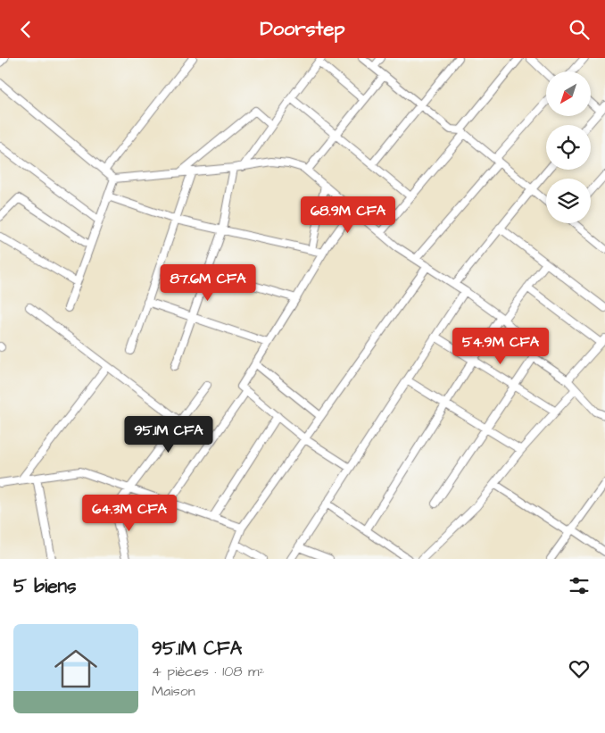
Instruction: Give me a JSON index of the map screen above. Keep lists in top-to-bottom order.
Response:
{
  "north": "bottom left",
  "page": {
    "header": "Doorstep",
    "price": [
      "68.9M CFA",
      "87.6M CFA",
      "54.9M CFA",
      "95.1M CFA",
      "64.3M CFA"
    ],
    "heading": "5 biens",
    "list": [
      {
        "name": "95.1M CFA",
        "note": "4 pièces · 108 m² · Maison"
      }
    ]
  }
}
